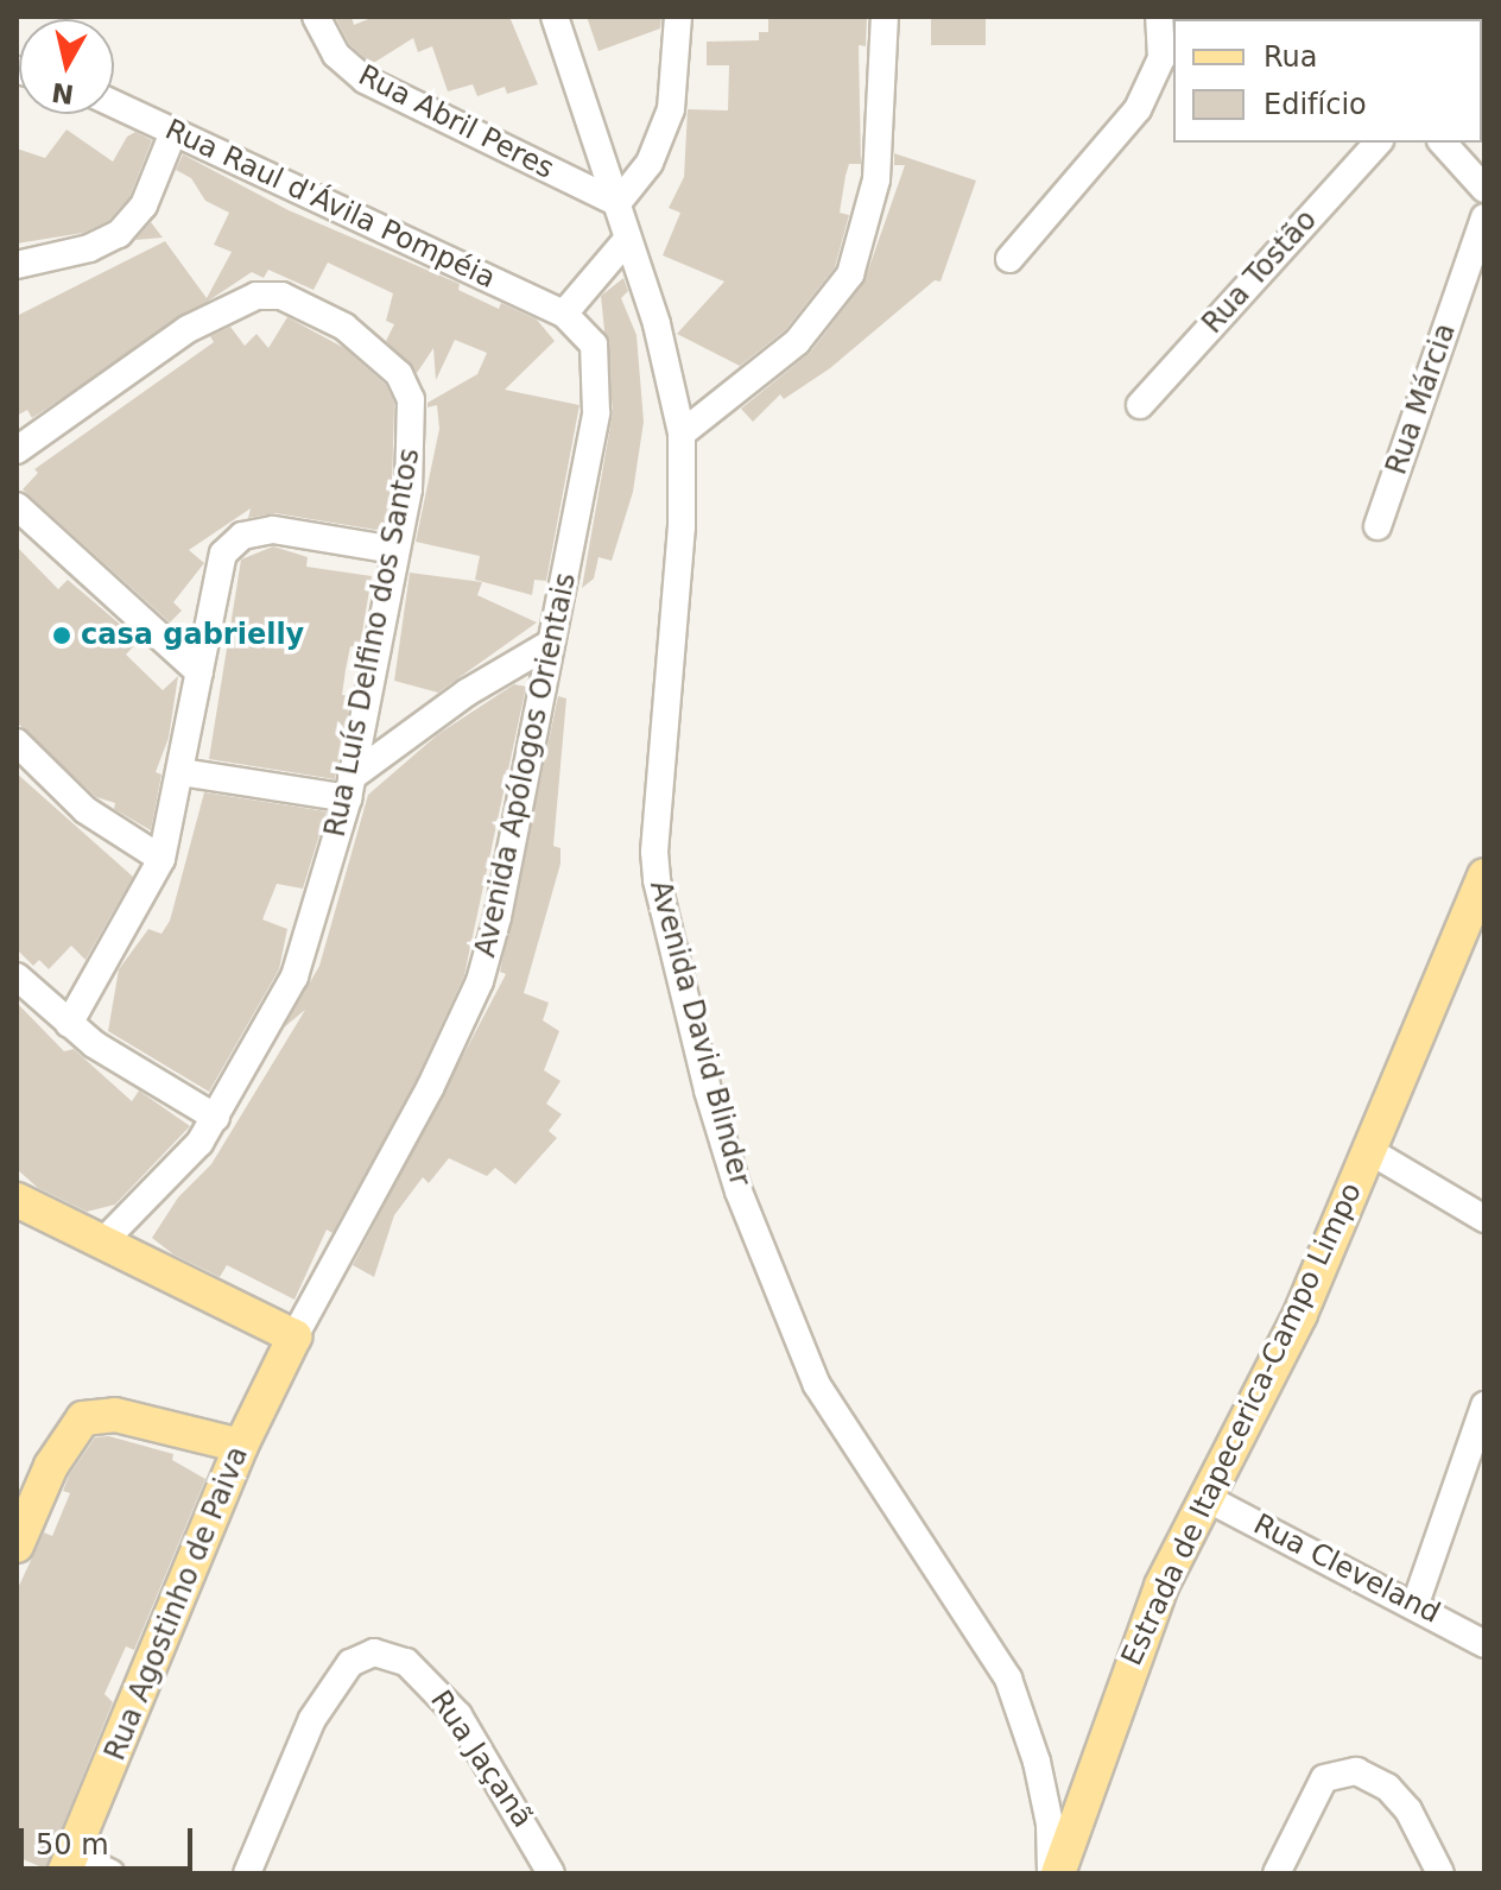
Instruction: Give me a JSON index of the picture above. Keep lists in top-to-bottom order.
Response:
{
  "streets": {
    "main road": ["Estrada de Itapecerica-Campo Limpo", "Rua Agostinho de Paiva"],
    "street": [
      "Rua Abril Peres",
      "Rua Raul d'Ávila Pompéia",
      "Rua Tostão",
      "Rua Márcia",
      "Rua Luís Delfino dos Santos",
      "Avenida Apólogos Orientais",
      "Avenida David Blinder",
      "Rua Cleveland",
      "Rua Jaçanã"
    ]
  },
  "crossings": [
    ["Rua Abril Peres", "Avenida David Blinder"],
    ["Rua Raul d'Ávila Pompéia", "Avenida Apólogos Orientais"],
    ["Avenida Apólogos Orientais", "Rua Agostinho de Paiva"],
    ["Avenida David Blinder", "Estrada de Itapecerica-Campo Limpo"],
    ["Estrada de Itapecerica-Campo Limpo", "Rua Cleveland"]
  ],
  "places": ["casa gabrielly"],
  "legend": ["Rua", "Edifício"],
  "scale_bar": "50 m",
  "north": "bottom"
}
